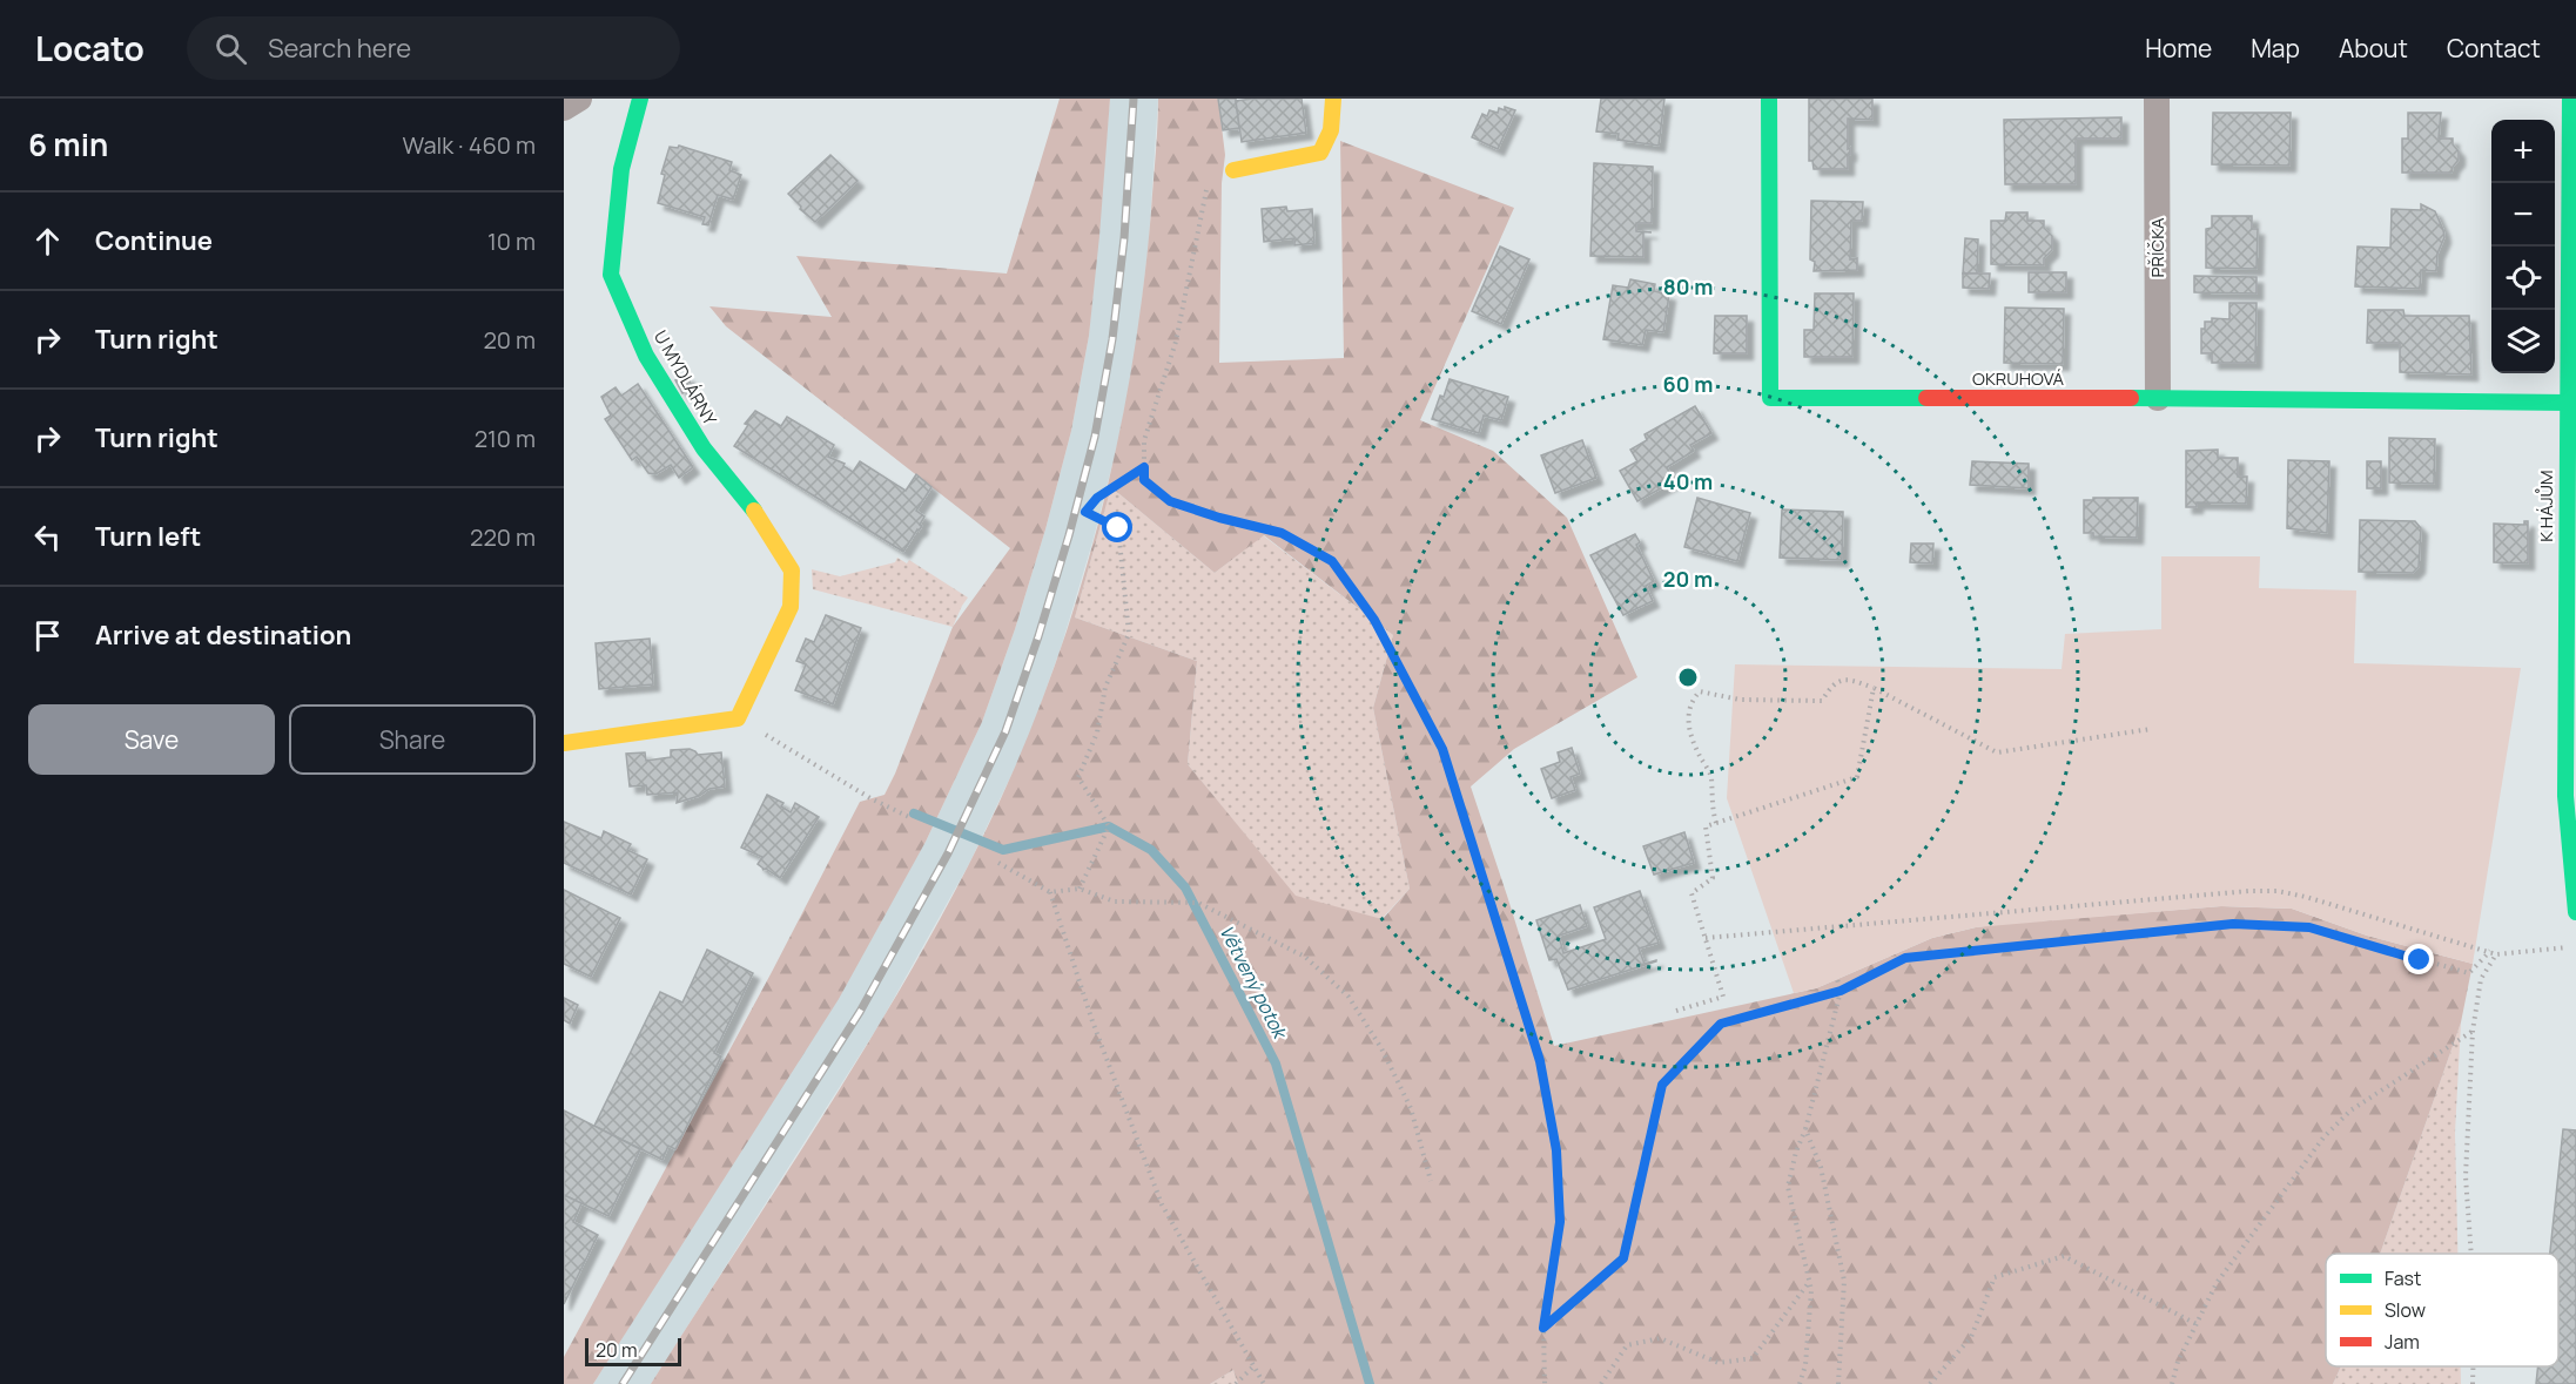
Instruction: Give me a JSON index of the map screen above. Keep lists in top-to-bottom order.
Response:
{
  "streets": {
    "street": [
      "PŘÍČKA",
      "U MYDLÁRNY",
      "OKRUHOVÁ",
      "K HÁJŮM"
    ]
  },
  "crossings": [
    ["PŘÍČKA", "OKRUHOVÁ"],
    ["OKRUHOVÁ", "K HÁJŮM"]
  ],
  "water": ["Větvený potok"],
  "legend": ["Fast", "Slow", "Jam"],
  "scale_bar": "20 m",
  "page": {
    "header": "Locato",
    "search": "Search here",
    "nav": [
      "Home",
      "Map",
      "About",
      "Contact"
    ],
    "heading": ["6 min", "Walk · 460 m"],
    "map_buttons": ["+", "−"],
    "list": [
      ["Continue", "10 m"],
      ["Turn right", "20 m"],
      ["Turn right", "210 m"],
      ["Turn left", "220 m"],
      "Arrive at destination"
    ],
    "buttons": ["Save", "Share"],
    "scale": "20 m"
  },
  "rings": [
    "80 m",
    "60 m",
    "40 m",
    "20 m"
  ]
}
